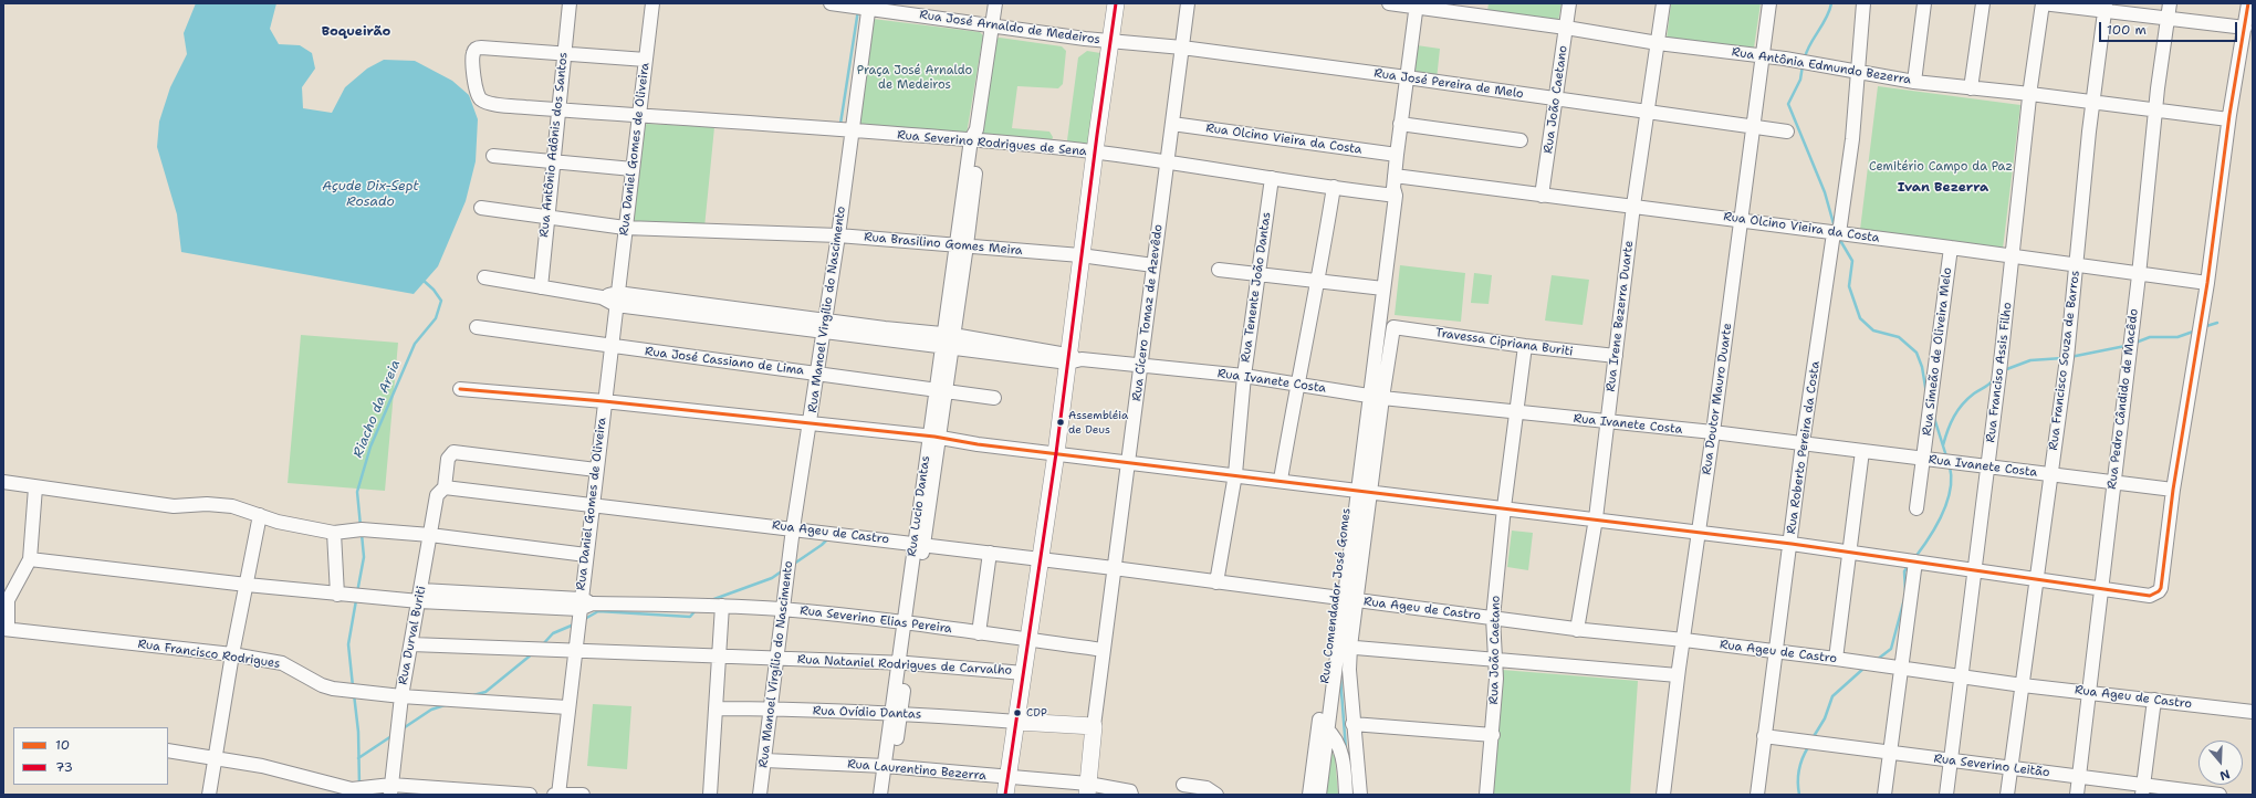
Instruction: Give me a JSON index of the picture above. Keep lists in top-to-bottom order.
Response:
{
  "streets": {
    "street": [
      "Rua José Arnaldo de Medeiros",
      "Rua Antônia Edmundo Bezerra",
      "Rua José Pereira de Melo",
      "Rua João Caetano",
      "Rua Olcino Vieira da Costa",
      "Rua Severino Rodrigues de Sena",
      "Rua Antônio Adônis dos Santos",
      "Rua Daniel Gomes de Oliveira",
      "Rua Brasilino Gomes Meira",
      "Rua Tenente João Dantas",
      "Rua Manoel Virgílio do Nascimento",
      "Rua Cícero Tomaz de Azevêdo",
      "Rua Irene Bezerra Duarte",
      "Travessa Cipriana Buriti",
      "Rua Simeão de Oliveira Melo",
      "Rua Francisco Souza de Barros",
      "Rua José Cassiano de Lima",
      "Rua Franciso Assis Filho",
      "Rua Ivanete Costa",
      "Rua Doutor Mauro Duarte",
      "Rua Pedro Cândido de Macêdo",
      "Rua Roberto Pereira da Costa",
      "Rua Lucio Dantas",
      "Rua Ageu de Castro",
      "Rua Comendador José Gomes",
      "Rua Severino Elias Pereira",
      "Rua Durval Buriti",
      "Rua Francisco Rodrigues",
      "Rua Nataniel Rodrigues de Carvalho",
      "Rua Ovídio Dantas",
      "Rua Severino Leitão",
      "Rua Laurentino Bezerra"
    ]
  },
  "crossings": [
    ["Rua José Arnaldo de Medeiros", "Rua José Pereira de Melo"],
    ["Rua José Arnaldo de Medeiros", "Rua Manoel Virgílio do Nascimento"],
    ["Rua José Arnaldo de Medeiros", "Rua Lucio Dantas"],
    ["Rua Antônia Edmundo Bezerra", "Rua João Caetano"],
    ["Rua Antônia Edmundo Bezerra", "Rua Irene Bezerra Duarte"],
    ["Rua Antônia Edmundo Bezerra", "Rua Francisco Souza de Barros"],
    ["Rua Antônia Edmundo Bezerra", "Rua Franciso Assis Filho"],
    ["Rua Antônia Edmundo Bezerra", "Rua Doutor Mauro Duarte"],
    ["Rua Antônia Edmundo Bezerra", "Rua Pedro Cândido de Macêdo"],
    ["Rua Antônia Edmundo Bezerra", "Rua Roberto Pereira da Costa"],
    ["Rua Antônia Edmundo Bezerra", "Rua Comendador José Gomes"],
    ["Rua José Pereira de Melo", "Rua João Caetano"],
    ["Rua José Pereira de Melo", "Rua Cícero Tomaz de Azevêdo"],
    ["Rua José Pereira de Melo", "Rua Irene Bezerra Duarte"],
    ["Rua José Pereira de Melo", "Rua Doutor Mauro Duarte"],
    ["Rua José Pereira de Melo", "Rua Comendador José Gomes"],
    ["Rua João Caetano", "Rua Olcino Vieira da Costa"],
    ["Rua João Caetano", "Travessa Cipriana Buriti"],
    ["Rua João Caetano", "Rua Ivanete Costa"],
    ["Rua João Caetano", "Rua Ageu de Castro"],
    ["Rua Olcino Vieira da Costa", "Rua Severino Rodrigues de Sena"],
    ["Rua Olcino Vieira da Costa", "Rua Cícero Tomaz de Azevêdo"],
    ["Rua Olcino Vieira da Costa", "Rua Irene Bezerra Duarte"],
    ["Rua Olcino Vieira da Costa", "Rua Simeão de Oliveira Melo"],
    ["Rua Olcino Vieira da Costa", "Rua Francisco Souza de Barros"],
    ["Rua Olcino Vieira da Costa", "Rua Franciso Assis Filho"],
    ["Rua Olcino Vieira da Costa", "Rua Doutor Mauro Duarte"],
    ["Rua Olcino Vieira da Costa", "Rua Pedro Cândido de Macêdo"],
    ["Rua Olcino Vieira da Costa", "Rua Roberto Pereira da Costa"],
    ["Rua Olcino Vieira da Costa", "Rua Comendador José Gomes"],
    ["Rua Severino Rodrigues de Sena", "Rua Antônio Adônis dos Santos"],
    ["Rua Severino Rodrigues de Sena", "Rua Daniel Gomes de Oliveira"],
    ["Rua Severino Rodrigues de Sena", "Rua Tenente João Dantas"],
    ["Rua Severino Rodrigues de Sena", "Rua Manoel Virgílio do Nascimento"],
    ["Rua Severino Rodrigues de Sena", "Rua Cícero Tomaz de Azevêdo"],
    ["Rua Severino Rodrigues de Sena", "Rua Lucio Dantas"],
    ["Rua Severino Rodrigues de Sena", "Rua Comendador José Gomes"],
    ["Rua Antônio Adônis dos Santos", "Rua Brasilino Gomes Meira"],
    ["Rua Daniel Gomes de Oliveira", "Rua Brasilino Gomes Meira"],
    ["Rua Daniel Gomes de Oliveira", "Rua José Cassiano de Lima"],
    ["Rua Daniel Gomes de Oliveira", "Rua Ivanete Costa"],
    ["Rua Daniel Gomes de Oliveira", "Rua Ageu de Castro"],
    ["Rua Daniel Gomes de Oliveira", "Rua Severino Elias Pereira"],
    ["Rua Daniel Gomes de Oliveira", "Rua Durval Buriti"],
    ["Rua Daniel Gomes de Oliveira", "Rua Francisco Rodrigues"],
    ["Rua Daniel Gomes de Oliveira", "Rua Nataniel Rodrigues de Carvalho"],
    ["Rua Brasilino Gomes Meira", "Rua Manoel Virgílio do Nascimento"],
    ["Rua Brasilino Gomes Meira", "Rua Cícero Tomaz de Azevêdo"],
    ["Rua Brasilino Gomes Meira", "Rua Lucio Dantas"],
    ["Rua Tenente João Dantas", "Rua Ivanete Costa"],
    ["Rua Tenente João Dantas", "Rua Ageu de Castro"],
    ["Rua Manoel Virgílio do Nascimento", "Rua José Cassiano de Lima"],
    ["Rua Manoel Virgílio do Nascimento", "Rua Ivanete Costa"],
    ["Rua Manoel Virgílio do Nascimento", "Rua Ageu de Castro"],
    ["Rua Manoel Virgílio do Nascimento", "Rua Severino Elias Pereira"],
    ["Rua Manoel Virgílio do Nascimento", "Rua Nataniel Rodrigues de Carvalho"],
    ["Rua Manoel Virgílio do Nascimento", "Rua Ovídio Dantas"],
    ["Rua Manoel Virgílio do Nascimento", "Rua Laurentino Bezerra"],
    ["Rua Cícero Tomaz de Azevêdo", "Rua Ivanete Costa"],
    ["Rua Cícero Tomaz de Azevêdo", "Rua Ageu de Castro"],
    ["Rua Cícero Tomaz de Azevêdo", "Rua Severino Elias Pereira"],
    ["Rua Irene Bezerra Duarte", "Travessa Cipriana Buriti"],
    ["Rua Irene Bezerra Duarte", "Rua Ivanete Costa"],
    ["Rua Irene Bezerra Duarte", "Rua Ageu de Castro"],
    ["Travessa Cipriana Buriti", "Rua Ivanete Costa"],
    ["Travessa Cipriana Buriti", "Rua Comendador José Gomes"],
    ["Rua Simeão de Oliveira Melo", "Rua Ivanete Costa"],
    ["Rua Francisco Souza de Barros", "Rua Ivanete Costa"],
    ["Rua Francisco Souza de Barros", "Rua Ageu de Castro"],
    ["Rua Francisco Souza de Barros", "Rua Severino Leitão"],
    ["Rua José Cassiano de Lima", "Rua Lucio Dantas"],
    ["Rua Franciso Assis Filho", "Rua Ivanete Costa"],
    ["Rua Franciso Assis Filho", "Rua Ageu de Castro"],
    ["Rua Franciso Assis Filho", "Rua Severino Leitão"],
    ["Rua Ivanete Costa", "Rua Doutor Mauro Duarte"],
    ["Rua Ivanete Costa", "Rua Pedro Cândido de Macêdo"],
    ["Rua Ivanete Costa", "Rua Roberto Pereira da Costa"],
    ["Rua Ivanete Costa", "Rua Lucio Dantas"],
    ["Rua Ivanete Costa", "Rua Comendador José Gomes"],
    ["Rua Doutor Mauro Duarte", "Rua Ageu de Castro"],
    ["Rua Pedro Cândido de Macêdo", "Rua Ageu de Castro"],
    ["Rua Pedro Cândido de Macêdo", "Rua Severino Leitão"],
    ["Rua Roberto Pereira da Costa", "Rua Ageu de Castro"],
    ["Rua Roberto Pereira da Costa", "Rua Severino Leitão"],
    ["Rua Lucio Dantas", "Rua Ageu de Castro"],
    ["Rua Lucio Dantas", "Rua Severino Elias Pereira"],
    ["Rua Lucio Dantas", "Rua Nataniel Rodrigues de Carvalho"],
    ["Rua Lucio Dantas", "Rua Ovídio Dantas"],
    ["Rua Lucio Dantas", "Rua Laurentino Bezerra"],
    ["Rua Ageu de Castro", "Rua Comendador José Gomes"],
    ["Rua Ageu de Castro", "Rua Durval Buriti"],
    ["Rua Severino Elias Pereira", "Rua Durval Buriti"],
    ["Rua Durval Buriti", "Rua Francisco Rodrigues"],
    ["Rua Durval Buriti", "Rua Nataniel Rodrigues de Carvalho"]
  ],
  "districts": ["Boqueirão", "Ivan Bezerra"],
  "water": ["Açude Dix-Sept Rosado", "Riacho da Areia"],
  "parks": ["Praça José Arnaldo de Medeiros", "Cemitério Campo da Paz"],
  "places": ["Assembléia de Deus", "CDP"],
  "lines": ["transit line 10", "transit line 73"],
  "legend": ["10", "73"],
  "scale_bar": "100 m",
  "north": "bottom"
}
